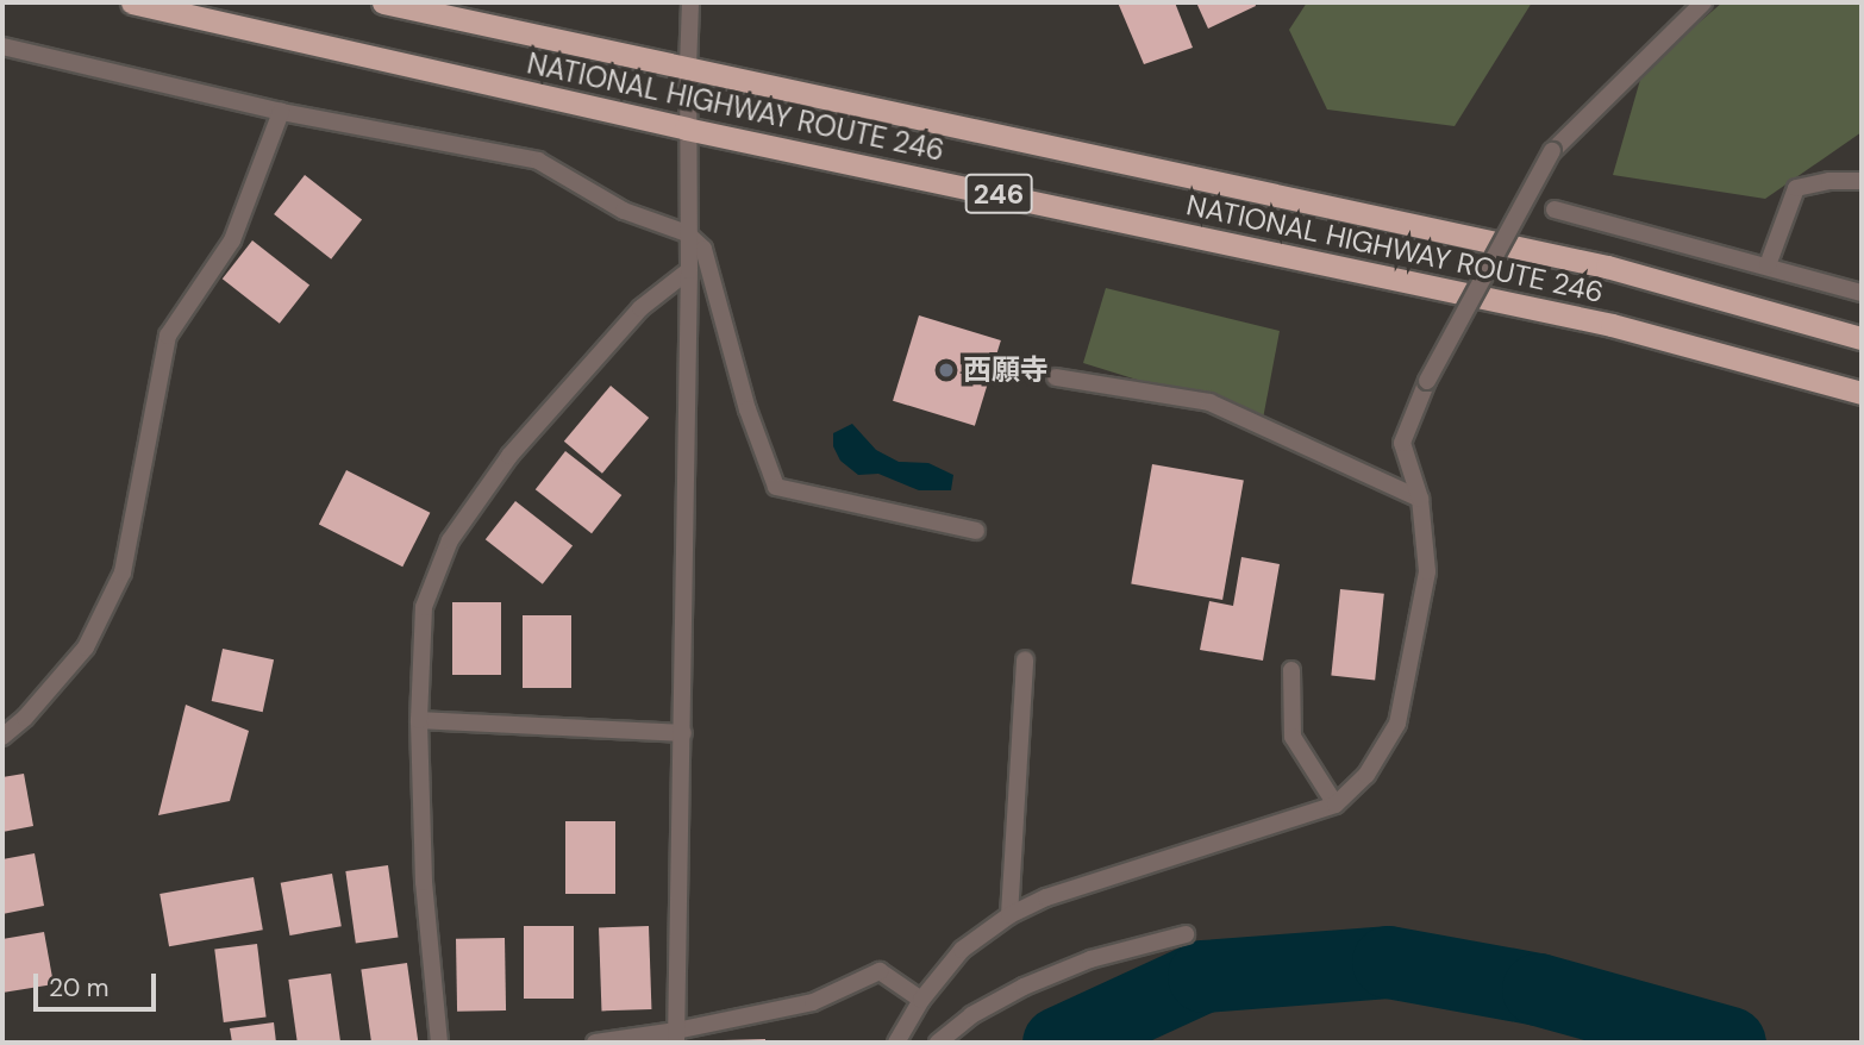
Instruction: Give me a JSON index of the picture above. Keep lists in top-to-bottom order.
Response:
{
  "streets": {
    "highway": ["NATIONAL HIGHWAY ROUTE 246", "246"]
  },
  "places": ["西願寺"],
  "scale_bar": "20 m"
}
